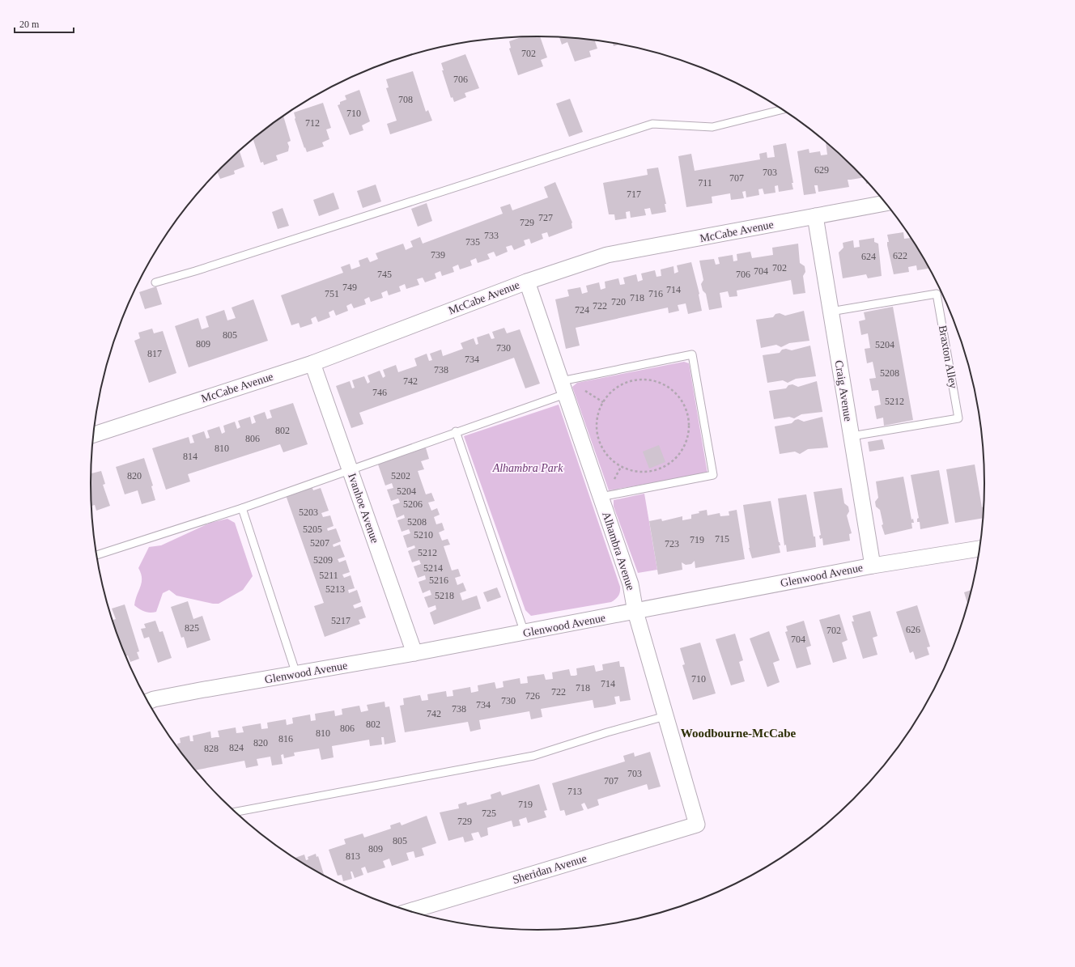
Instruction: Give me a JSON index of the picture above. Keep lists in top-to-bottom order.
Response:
{
  "streets": {
    "street": [
      "McCabe Avenue",
      "Craig Avenue",
      "Ivanhoe Avenue",
      "Alhambra Avenue",
      "Glenwood Avenue",
      "Sheridan Avenue"
    ],
    "lane": ["Braxton Alley"]
  },
  "crossings": [
    ["McCabe Avenue", "Craig Avenue"],
    ["McCabe Avenue", "Ivanhoe Avenue"],
    ["McCabe Avenue", "Alhambra Avenue"],
    ["Braxton Alley", "Craig Avenue"],
    ["Craig Avenue", "Glenwood Avenue"],
    ["Ivanhoe Avenue", "Glenwood Avenue"],
    ["Alhambra Avenue", "Glenwood Avenue"],
    ["Alhambra Avenue", "Sheridan Avenue"]
  ],
  "districts": ["Woodbourne-McCabe"],
  "parks": ["Alhambra Park"],
  "house_numbers": [
    "702",
    "706",
    "708",
    "710",
    "712",
    "629",
    "703",
    "707",
    "711",
    "717",
    "727",
    "729",
    "733",
    "735",
    "739",
    "622",
    "624",
    "702",
    "704",
    "745",
    "706",
    "749",
    "714",
    "751",
    "716",
    "718",
    "720",
    "722",
    "724",
    "805",
    "809",
    "5204",
    "730",
    "817",
    "734",
    "738",
    "5208",
    "742",
    "746",
    "5212",
    "802",
    "806",
    "810",
    "814",
    "820",
    "5202",
    "5204",
    "5206",
    "5203",
    "5208",
    "5205",
    "5210",
    "715",
    "719",
    "5207",
    "723",
    "5212",
    "5209",
    "5214",
    "5211",
    "5216",
    "5213",
    "5218",
    "5217",
    "825",
    "626",
    "702",
    "704",
    "710",
    "714",
    "718",
    "722",
    "726",
    "730",
    "734",
    "738",
    "742",
    "802",
    "806",
    "810",
    "816",
    "820",
    "824",
    "828",
    "703",
    "707",
    "713",
    "719",
    "725",
    "729",
    "805",
    "809",
    "813"
  ],
  "scale_bar": "20 m"
}
